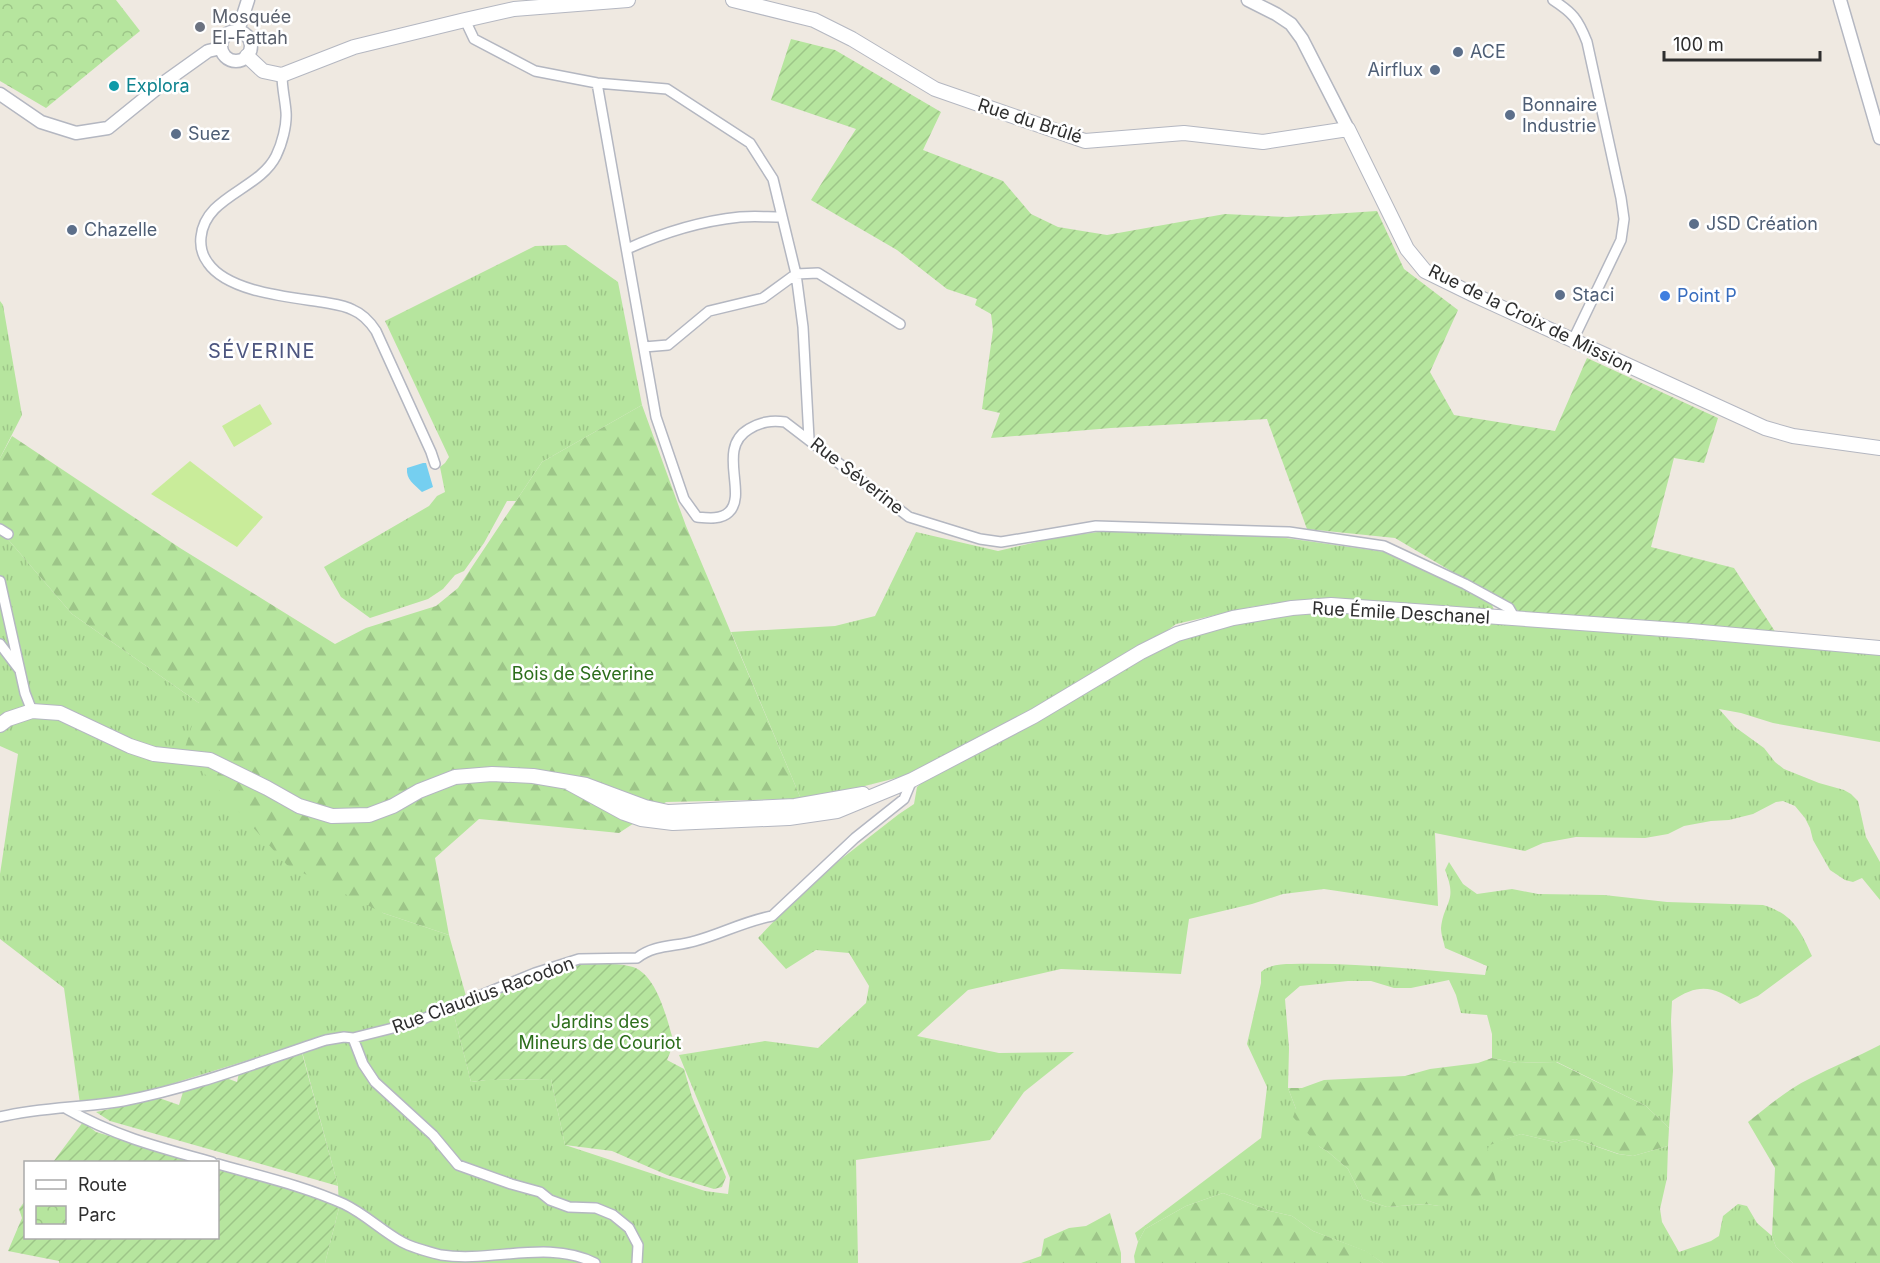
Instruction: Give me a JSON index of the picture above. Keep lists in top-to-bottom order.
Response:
{
  "streets": {
    "main road": ["Rue du Brûlé", "Rue de la Croix de Mission", "Rue Émile Deschanel"],
    "street": ["Rue Séverine", "Rue Claudius Racodon"]
  },
  "crossings": [
    ["Rue du Brûlé", "Rue de la Croix de Mission"],
    ["Rue Séverine", "Rue Émile Deschanel"],
    ["Rue Émile Deschanel", "Rue Claudius Racodon"]
  ],
  "districts": ["SÉVERINE"],
  "parks": ["Bois de Séverine", "Jardins des Mineurs de Couriot"],
  "places": [
    "Mosquée El-Fattah",
    "ACE",
    "Airflux",
    "Explora",
    "Bonnaire Industrie",
    "Suez",
    "JSD Création",
    "Chazelle",
    "Staci",
    "Point P"
  ],
  "legend": ["Route", "Parc"],
  "scale_bar": "100 m"
}
